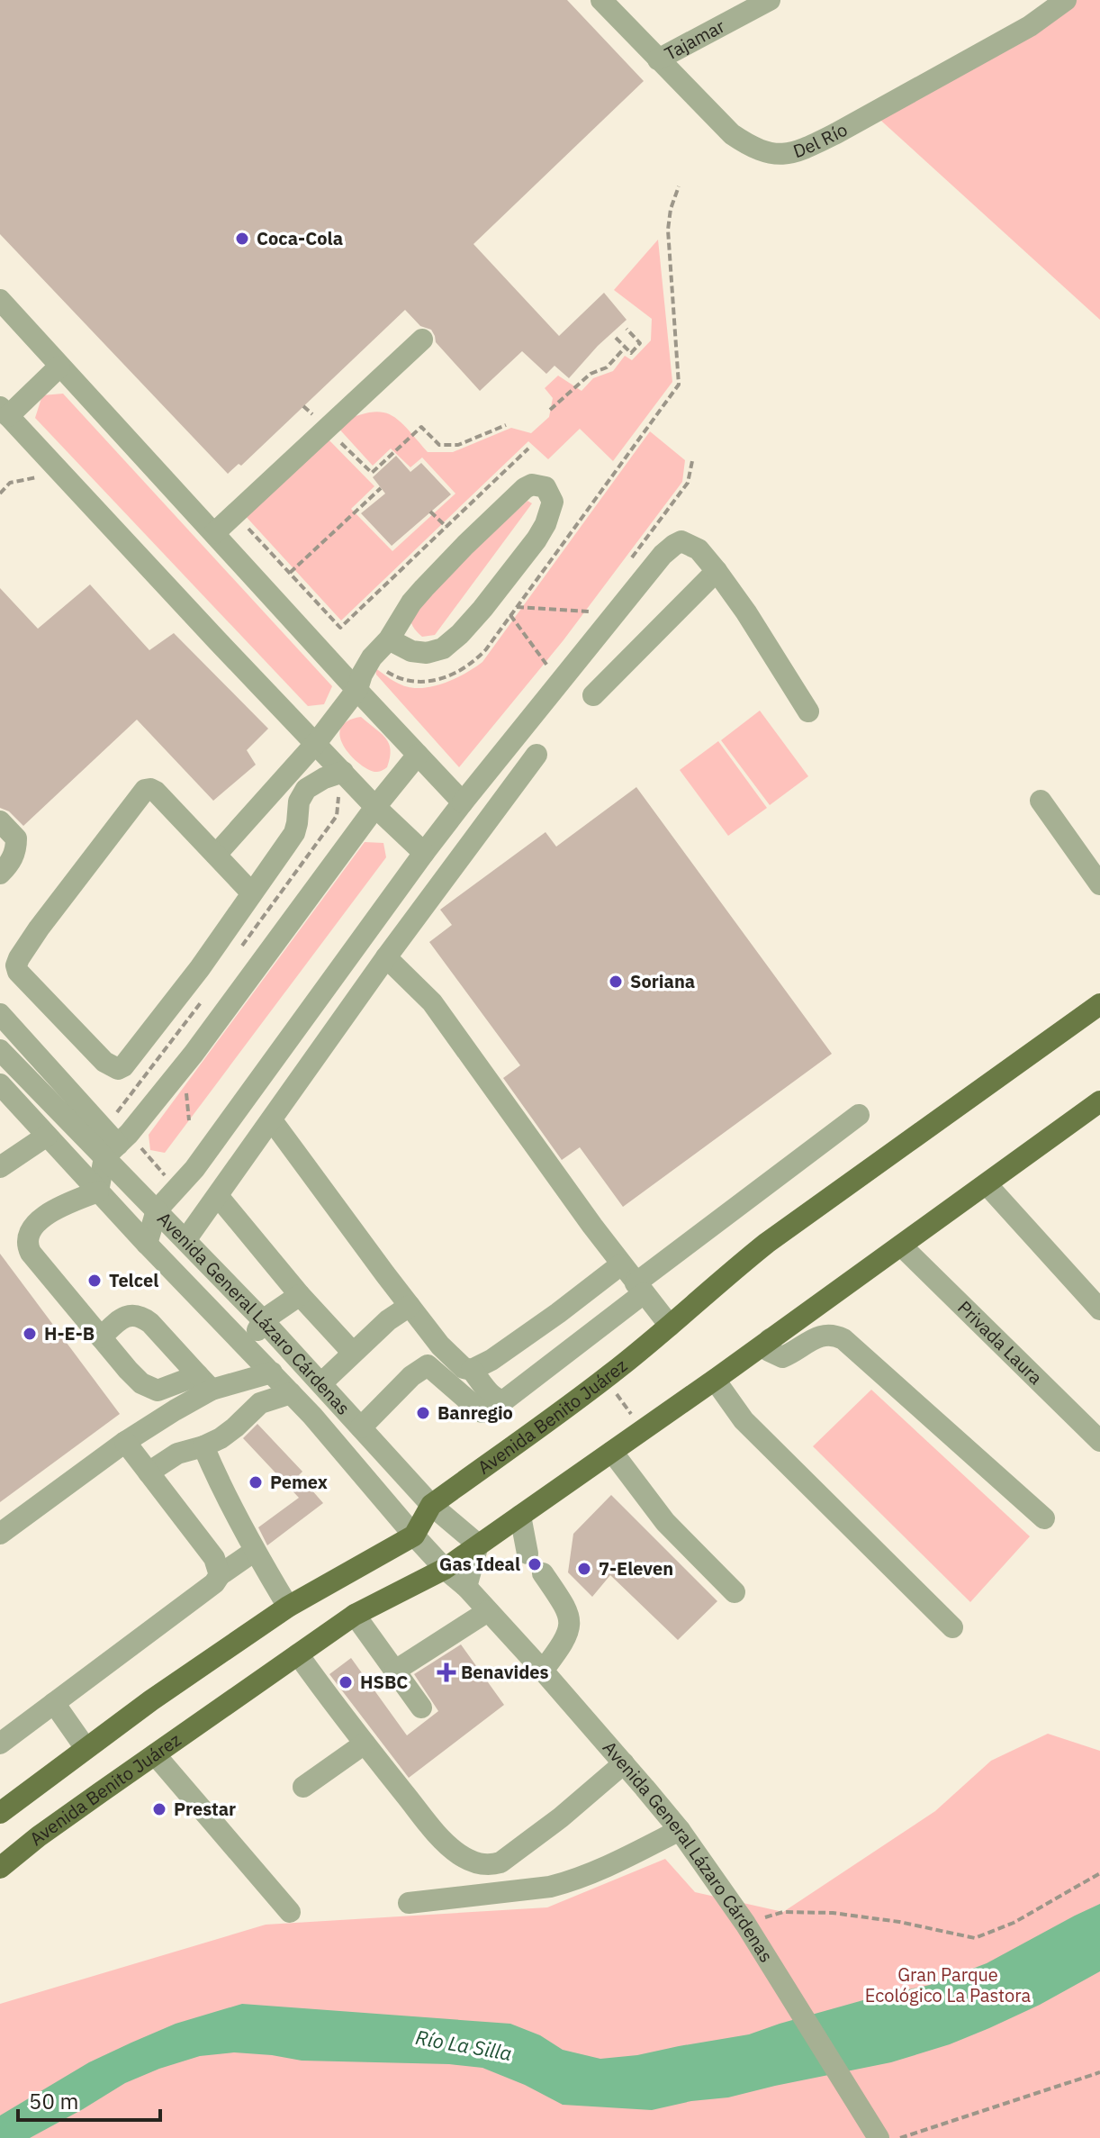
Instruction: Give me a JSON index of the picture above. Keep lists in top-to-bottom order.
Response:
{
  "streets": {
    "main road": ["Avenida Benito Juárez"],
    "street": [
      "Tajamar",
      "Del Río",
      "Avenida General Lázaro Cárdenas",
      "Privada Laura"
    ]
  },
  "crossings": [
    ["Tajamar", "Del Río"],
    ["Avenida General Lázaro Cárdenas", "Avenida Benito Juárez"],
    ["Privada Laura", "Avenida Benito Juárez"]
  ],
  "water": ["Río La Silla"],
  "parks": ["Gran Parque Ecológico La Pastora"],
  "places": {
    "other": [
      "Coca-Cola",
      "Soriana",
      "Telcel",
      "H-E-B",
      "Banregio",
      "Pemex",
      "Gas Ideal",
      "7-Eleven",
      "HSBC",
      "Prestar"
    ],
    "health": ["Benavides"]
  },
  "scale_bar": "50 m"
}
